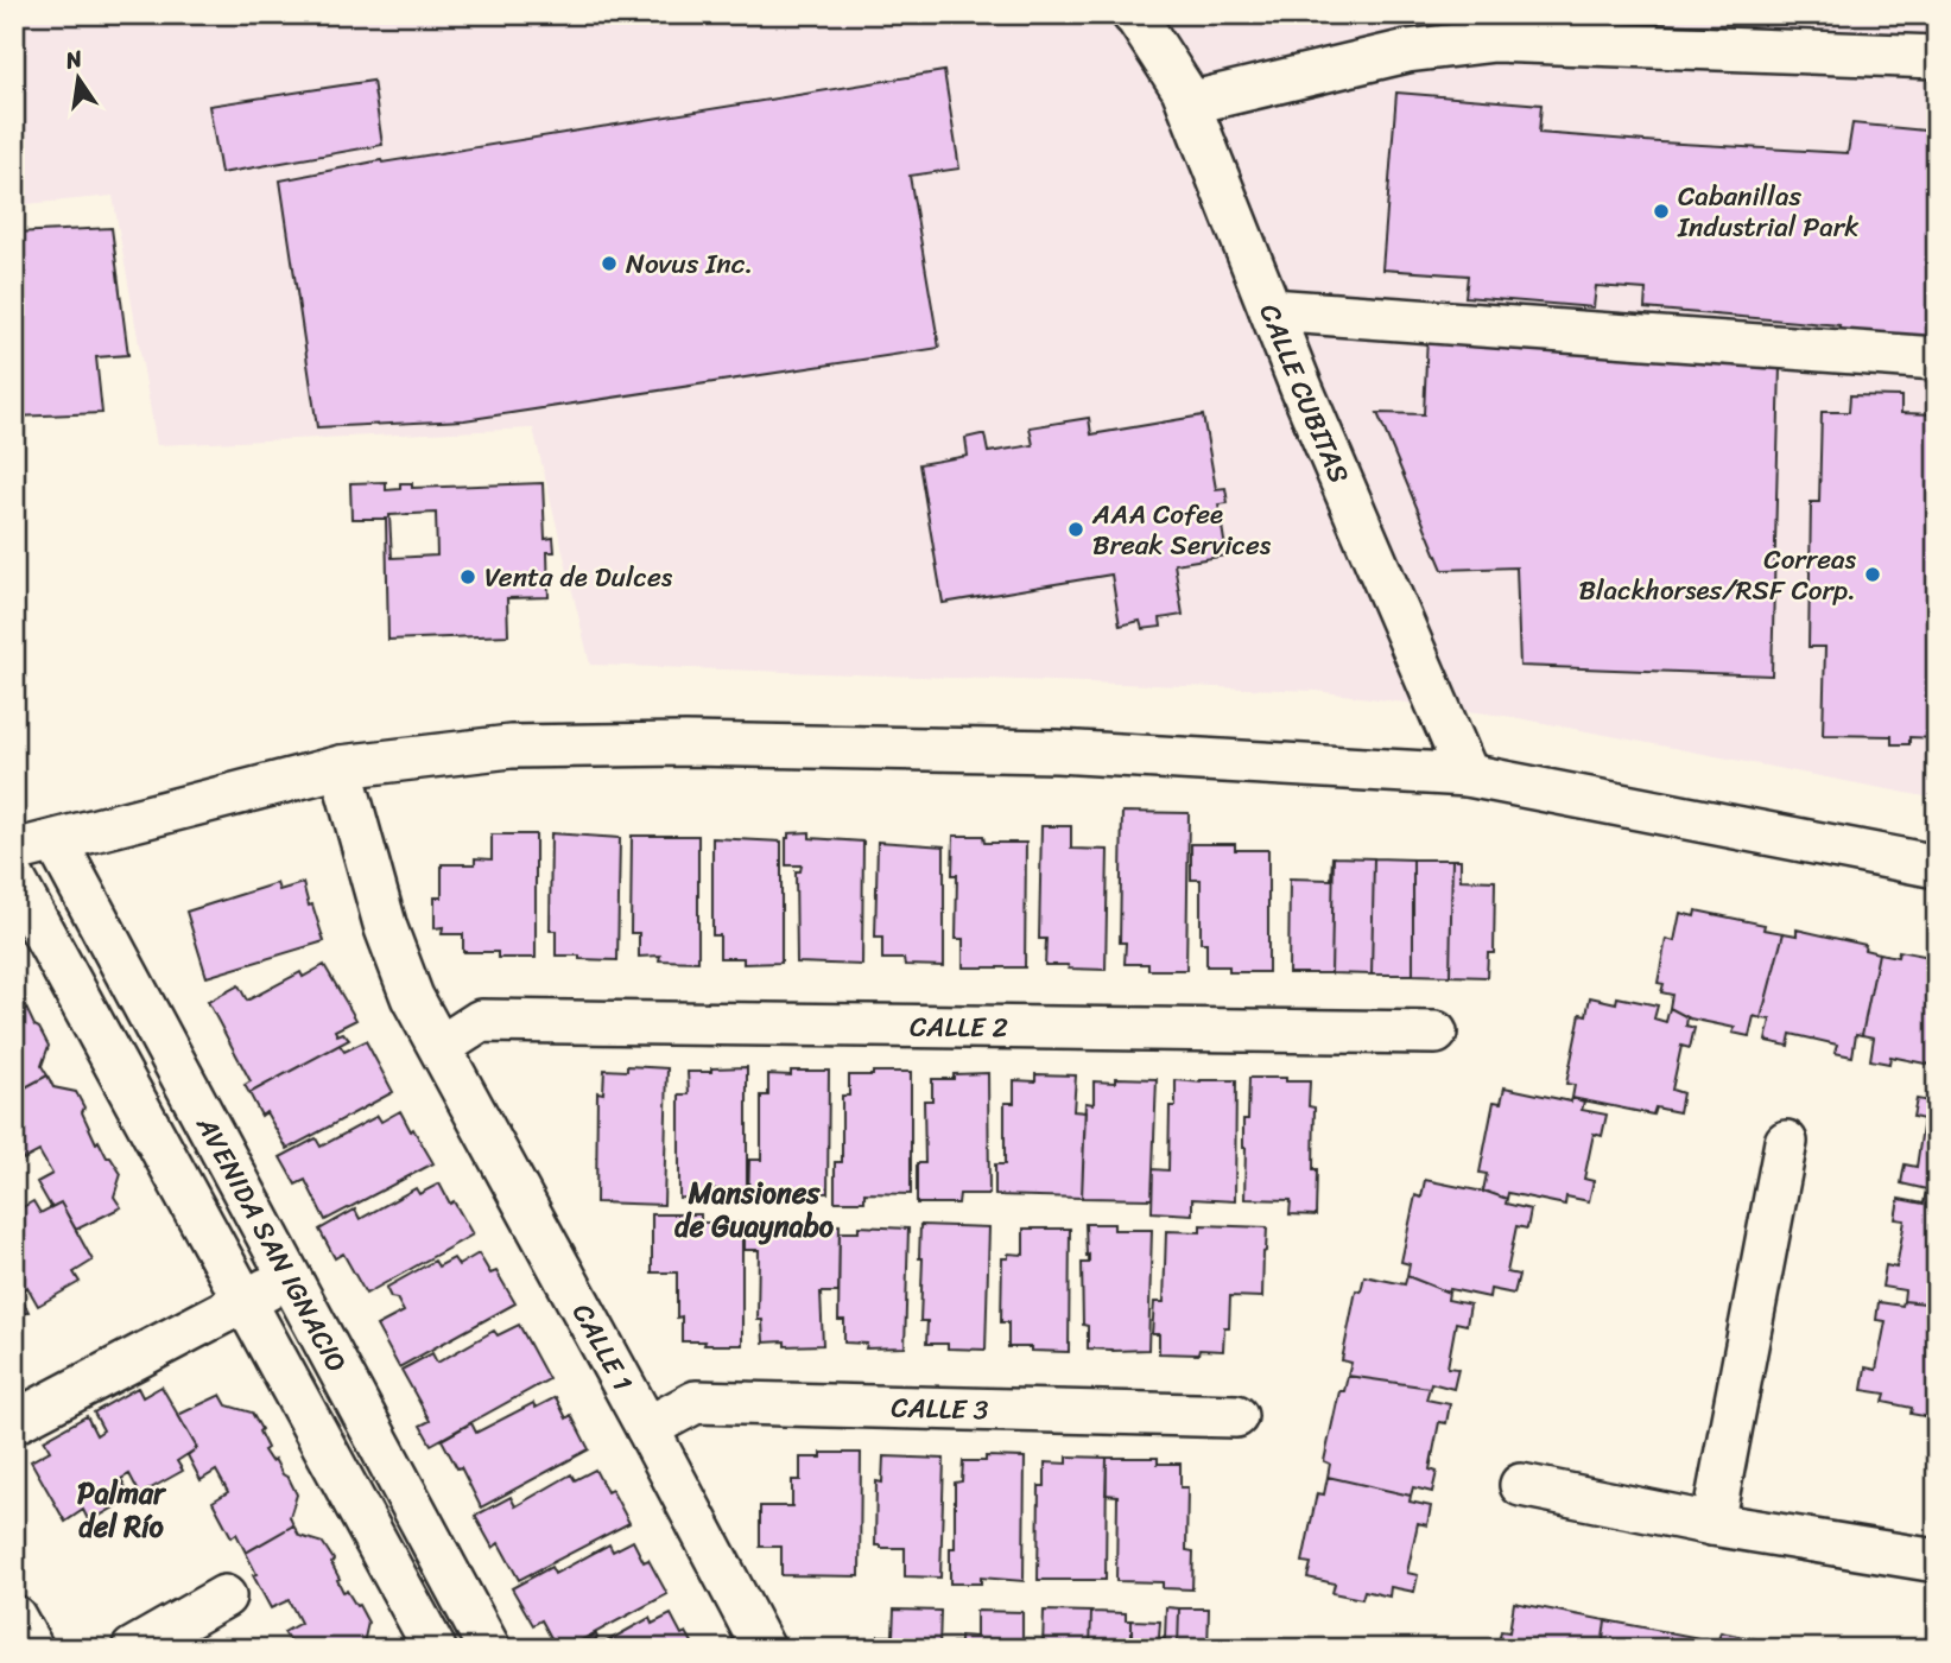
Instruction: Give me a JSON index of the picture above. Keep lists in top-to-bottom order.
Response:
{
  "streets": {
    "street": [
      "CALLE CUBITAS",
      "CALLE 2",
      "AVENIDA SAN IGNACIO",
      "CALLE 1",
      "CALLE 3"
    ]
  },
  "crossings": [
    ["CALLE 2", "CALLE 1"],
    ["CALLE 1", "CALLE 3"]
  ],
  "districts": ["Mansiones de Guaynabo", "Palmar del Río"],
  "places": [
    "Cabanillas Industrial Park",
    "Novus Inc.",
    "AAA Cofee Break Services",
    "Correas Blackhorses/RSF Corp.",
    "Venta de Dulces"
  ],
  "north": "top"
}
